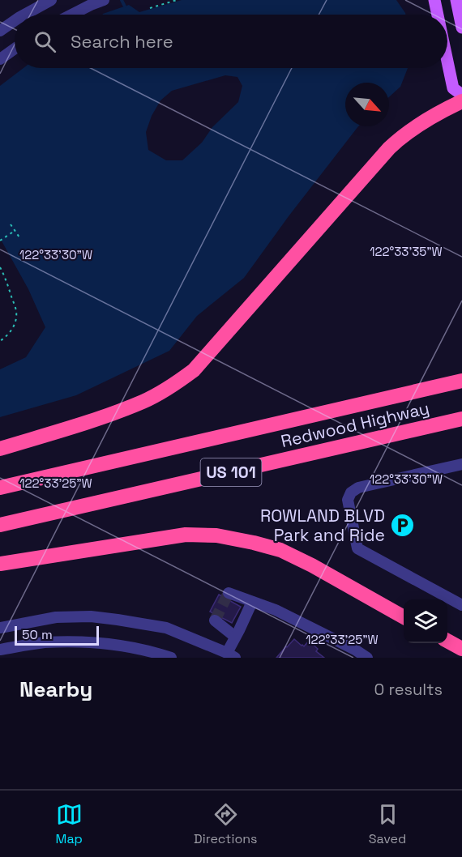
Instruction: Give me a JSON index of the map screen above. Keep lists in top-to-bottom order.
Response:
{
  "streets": {
    "highway": ["Redwood Highway", "US 101"]
  },
  "places": {
    "parking": ["ROWLAND BLVD Park and Ride"]
  },
  "scale_bar": "50 m",
  "north": "bottom right",
  "page": {
    "search": "Search here",
    "scale": "50 m",
    "heading": ["Nearby", "0 results"],
    "nav": ["Map", "Directions", "Saved"]
  },
  "coordinates": ["122°33'35\"W", "122°33'30\"W", "122°33'25\"W"]
}
